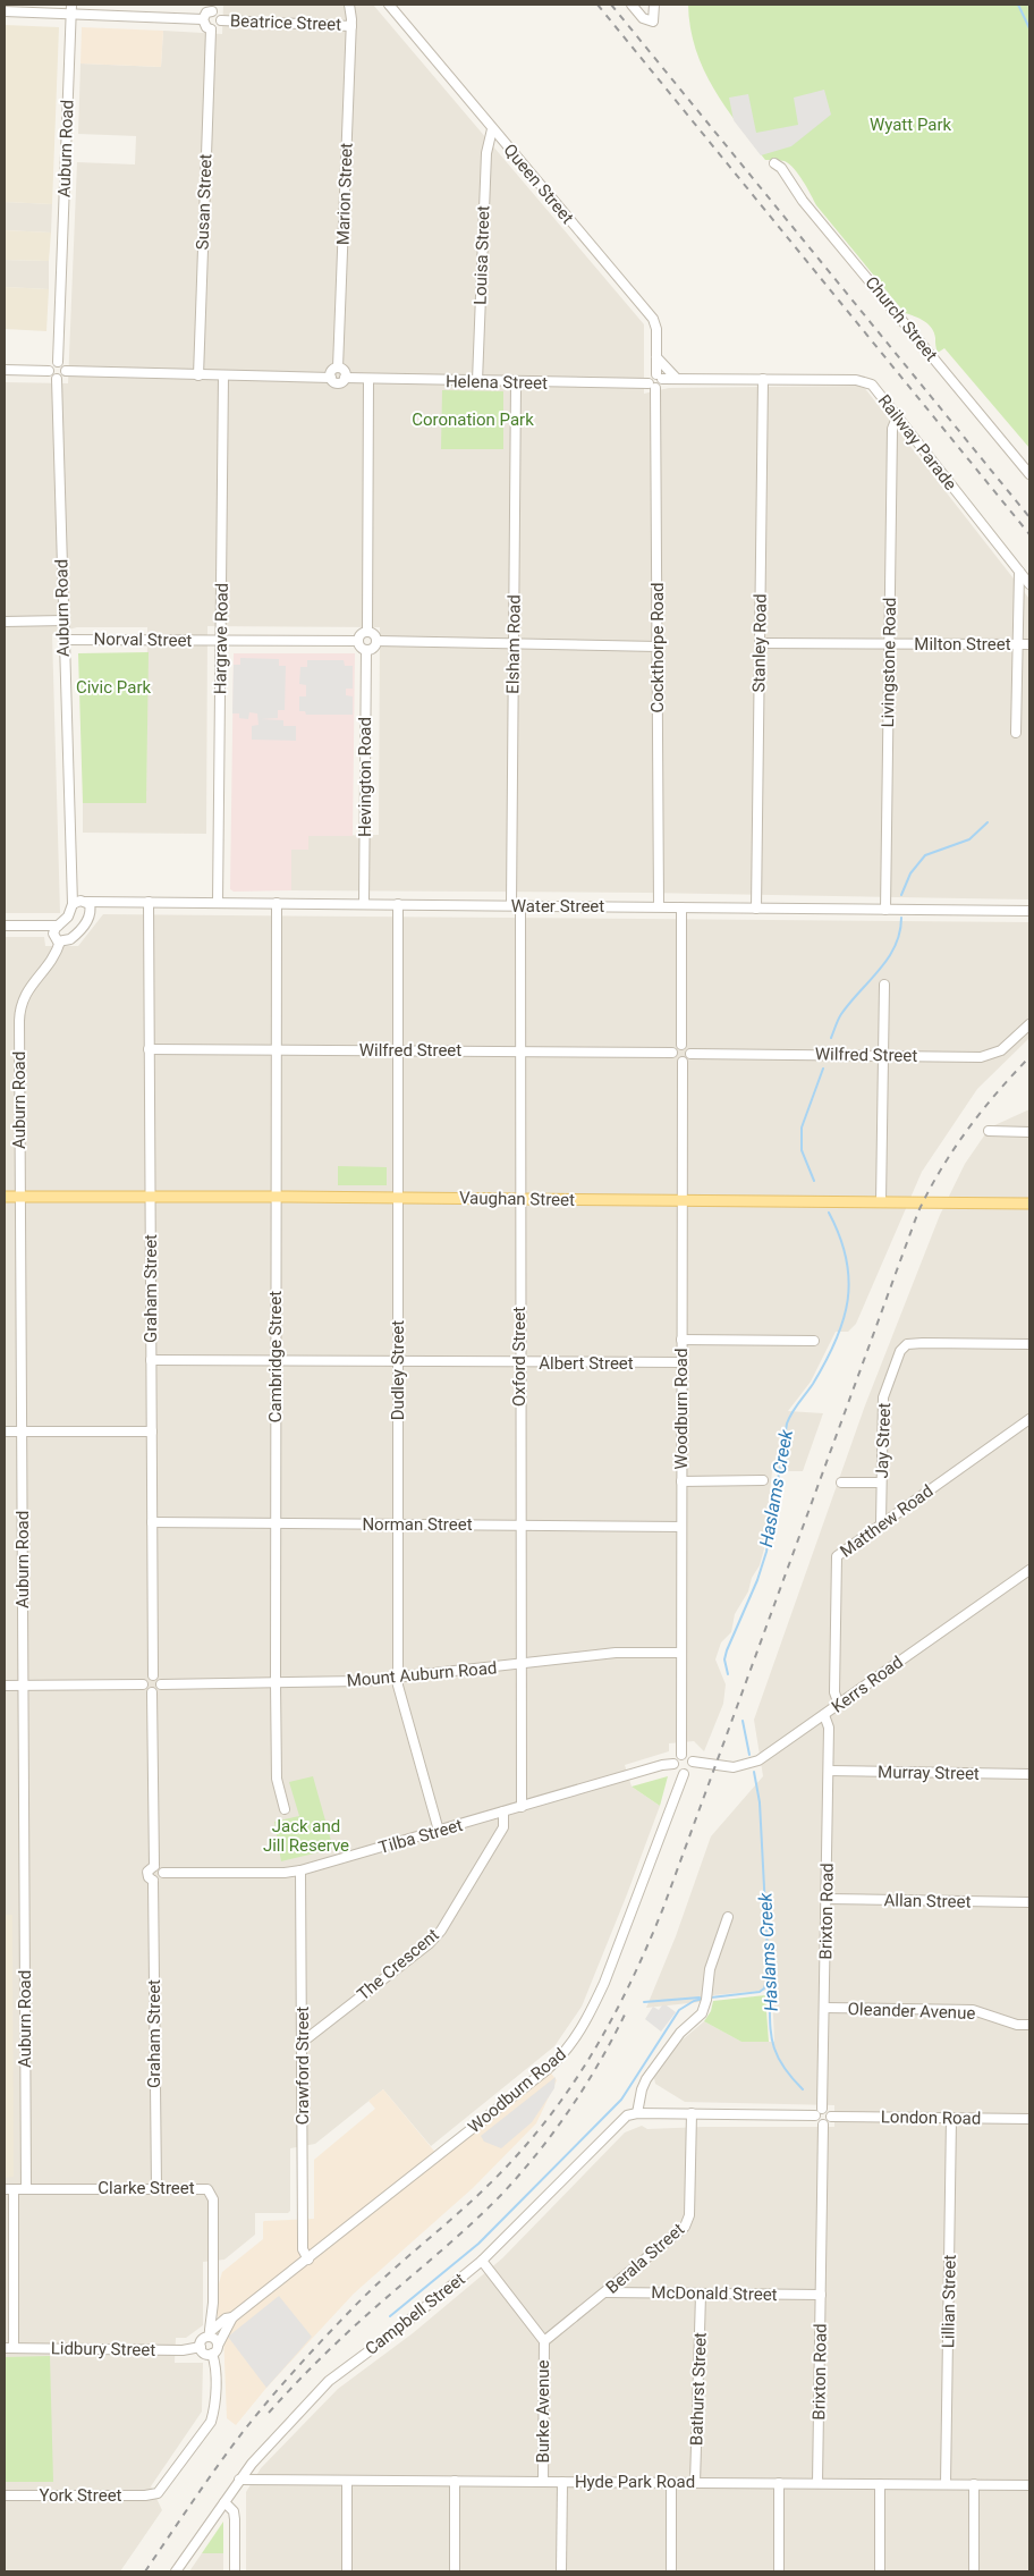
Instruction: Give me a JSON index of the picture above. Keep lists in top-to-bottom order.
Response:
{
  "streets": {
    "main road": ["Vaughan Street"],
    "street": [
      "Beatrice Street",
      "Auburn Road",
      "Queen Street",
      "Marion Street",
      "Susan Street",
      "Louisa Street",
      "Church Street",
      "Helena Street",
      "Railway Parade",
      "Hargrave Road",
      "Norval Street",
      "Stanley Road",
      "Elsham Road",
      "Milton Street",
      "Cockthorpe Road",
      "Livingstone Road",
      "Hevington Road",
      "Water Street",
      "Wilfred Street",
      "Graham Street",
      "Cambridge Street",
      "Oxford Street",
      "Albert Street",
      "Dudley Street",
      "Woodburn Road",
      "Jay Street",
      "Matthew Road",
      "Norman Street",
      "Mount Auburn Road",
      "Kerrs Road",
      "Murray Street",
      "Tilba Street",
      "Allan Street",
      "Brixton Road",
      "The Crescent",
      "Oleander Avenue",
      "Crawford Street",
      "London Road",
      "Clarke Street",
      "Berala Street",
      "McDonald Street",
      "Lillian Street",
      "Campbell Street",
      "Lidbury Street",
      "Bathurst Street",
      "Burke Avenue",
      "Hyde Park Road",
      "York Street"
    ]
  },
  "crossings": [
    ["Beatrice Street", "Marion Street"],
    ["Beatrice Street", "Susan Street"],
    ["Auburn Road", "Norval Street"],
    ["Auburn Road", "Water Street"],
    ["Auburn Road", "Vaughan Street"],
    ["Auburn Road", "Clarke Street"],
    ["Queen Street", "Louisa Street"],
    ["Queen Street", "Railway Parade"],
    ["Marion Street", "Helena Street"],
    ["Louisa Street", "Helena Street"],
    ["Helena Street", "Elsham Road"],
    ["Helena Street", "Cockthorpe Road"],
    ["Railway Parade", "Stanley Road"],
    ["Railway Parade", "Livingstone Road"],
    ["Hargrave Road", "Norval Street"],
    ["Hargrave Road", "Water Street"],
    ["Norval Street", "Hevington Road"],
    ["Stanley Road", "Milton Street"],
    ["Stanley Road", "Water Street"],
    ["Elsham Road", "Water Street"],
    ["Elsham Road", "Oxford Street"],
    ["Milton Street", "Livingstone Road"],
    ["Cockthorpe Road", "Water Street"],
    ["Livingstone Road", "Water Street"],
    ["Hevington Road", "Water Street"],
    ["Water Street", "Graham Street"],
    ["Water Street", "Cambridge Street"],
    ["Water Street", "Oxford Street"],
    ["Water Street", "Dudley Street"],
    ["Wilfred Street", "Graham Street"],
    ["Wilfred Street", "Cambridge Street"],
    ["Wilfred Street", "Oxford Street"],
    ["Wilfred Street", "Dudley Street"],
    ["Wilfred Street", "Woodburn Road"],
    ["Vaughan Street", "Graham Street"],
    ["Vaughan Street", "Cambridge Street"],
    ["Vaughan Street", "Oxford Street"],
    ["Vaughan Street", "Dudley Street"],
    ["Vaughan Street", "Woodburn Road"],
    ["Graham Street", "Albert Street"],
    ["Graham Street", "Norman Street"],
    ["Graham Street", "Mount Auburn Road"],
    ["Graham Street", "Tilba Street"],
    ["Graham Street", "Clarke Street"],
    ["Cambridge Street", "Albert Street"],
    ["Cambridge Street", "Norman Street"],
    ["Cambridge Street", "Mount Auburn Road"],
    ["Oxford Street", "Albert Street"],
    ["Oxford Street", "Norman Street"],
    ["Oxford Street", "Mount Auburn Road"],
    ["Oxford Street", "Tilba Street"],
    ["Albert Street", "Dudley Street"],
    ["Albert Street", "Woodburn Road"],
    ["Dudley Street", "Norman Street"],
    ["Dudley Street", "Mount Auburn Road"],
    ["Dudley Street", "Tilba Street"],
    ["Woodburn Road", "Norman Street"],
    ["Woodburn Road", "Mount Auburn Road"],
    ["Woodburn Road", "Kerrs Road"],
    ["Woodburn Road", "Tilba Street"],
    ["Woodburn Road", "Crawford Street"],
    ["Woodburn Road", "Clarke Street"],
    ["Woodburn Road", "Lidbury Street"],
    ["Woodburn Road", "York Street"],
    ["Jay Street", "Matthew Road"],
    ["Matthew Road", "Kerrs Road"],
    ["Kerrs Road", "Tilba Street"],
    ["Kerrs Road", "Brixton Road"],
    ["Murray Street", "Brixton Road"],
    ["Tilba Street", "The Crescent"],
    ["Tilba Street", "Crawford Street"],
    ["Allan Street", "Brixton Road"],
    ["Brixton Road", "Oleander Avenue"],
    ["Brixton Road", "London Road"],
    ["Brixton Road", "McDonald Street"],
    ["Brixton Road", "Hyde Park Road"],
    ["The Crescent", "Crawford Street"],
    ["London Road", "Lillian Street"],
    ["Berala Street", "McDonald Street"],
    ["Berala Street", "Burke Avenue"],
    ["McDonald Street", "Bathurst Street"],
    ["Lillian Street", "Hyde Park Road"],
    ["Campbell Street", "Burke Avenue"],
    ["Campbell Street", "Hyde Park Road"],
    ["Bathurst Street", "Hyde Park Road"],
    ["Burke Avenue", "Hyde Park Road"]
  ],
  "water": ["Haslams Creek"],
  "parks": [
    "Wyatt Park",
    "Coronation Park",
    "Civic Park",
    "Jack and Jill Reserve"
  ]
}
